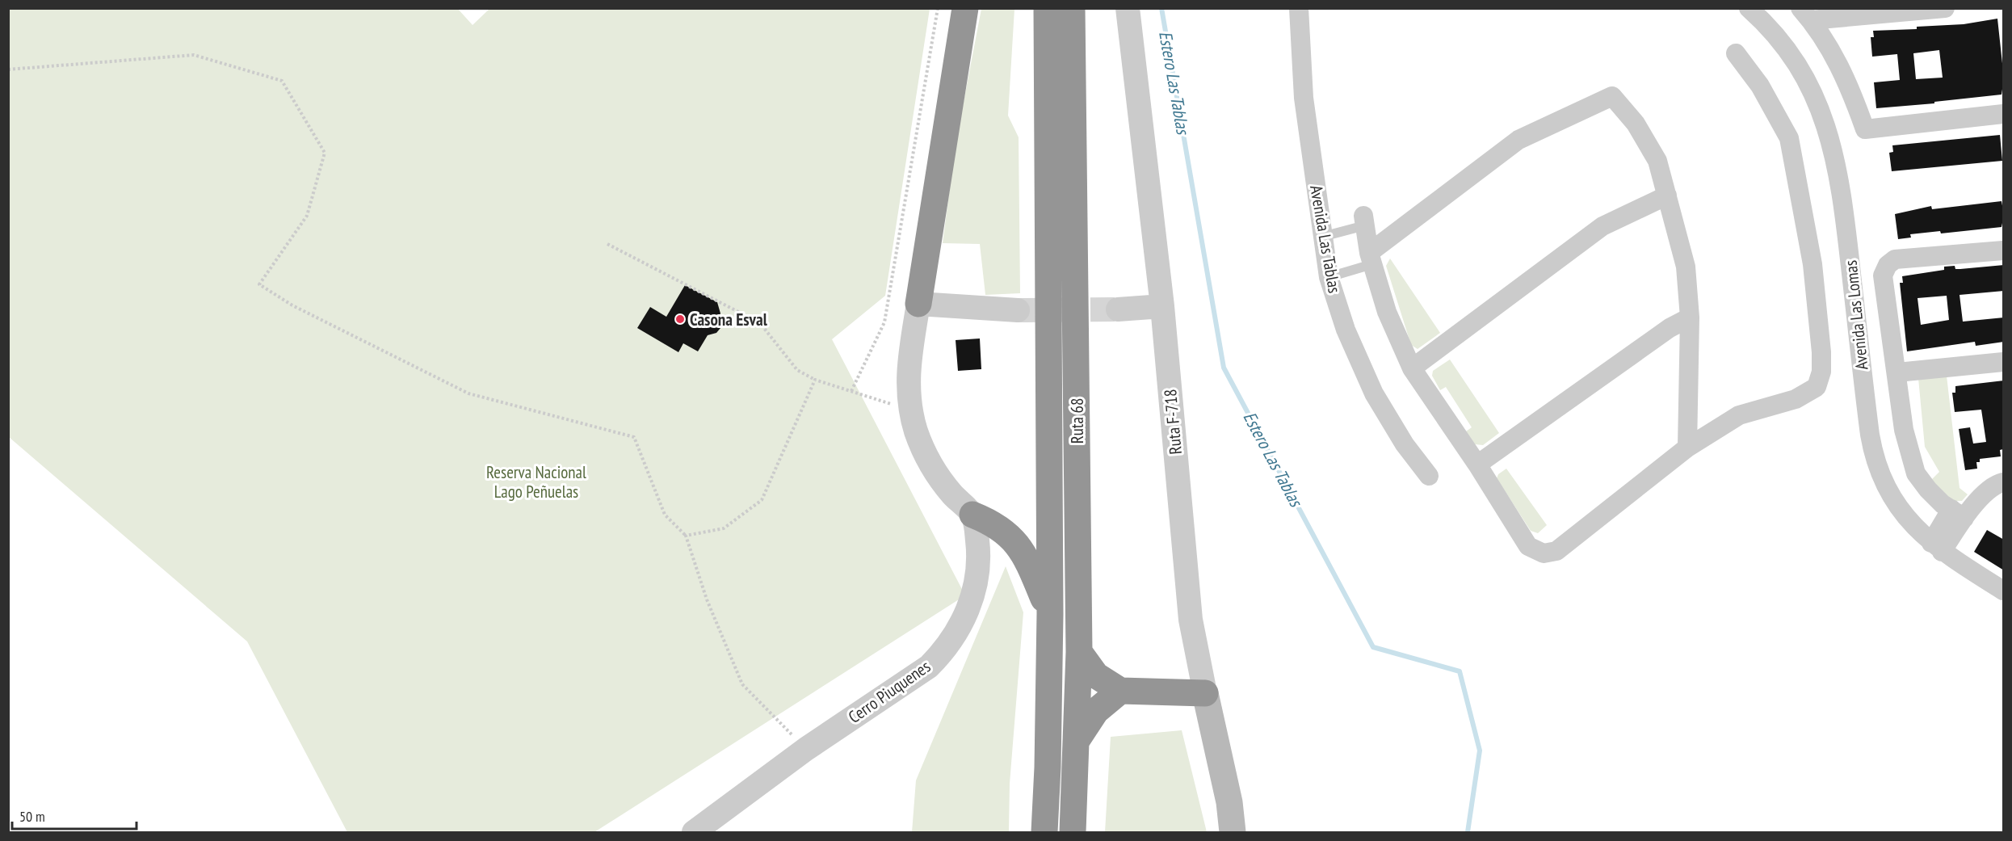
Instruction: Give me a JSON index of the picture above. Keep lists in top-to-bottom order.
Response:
{
  "streets": {
    "highway": ["Ruta 68"],
    "main road": ["Ruta F-718"],
    "street": ["Avenida Las Tablas", "Avenida Las Lomas", "Cerro Piuquenes"]
  },
  "water": ["Estero Las Tablas"],
  "parks": ["Reserva Nacional Lago Peñuelas"],
  "places": ["Casona Esval"],
  "scale_bar": "50 m"
}
